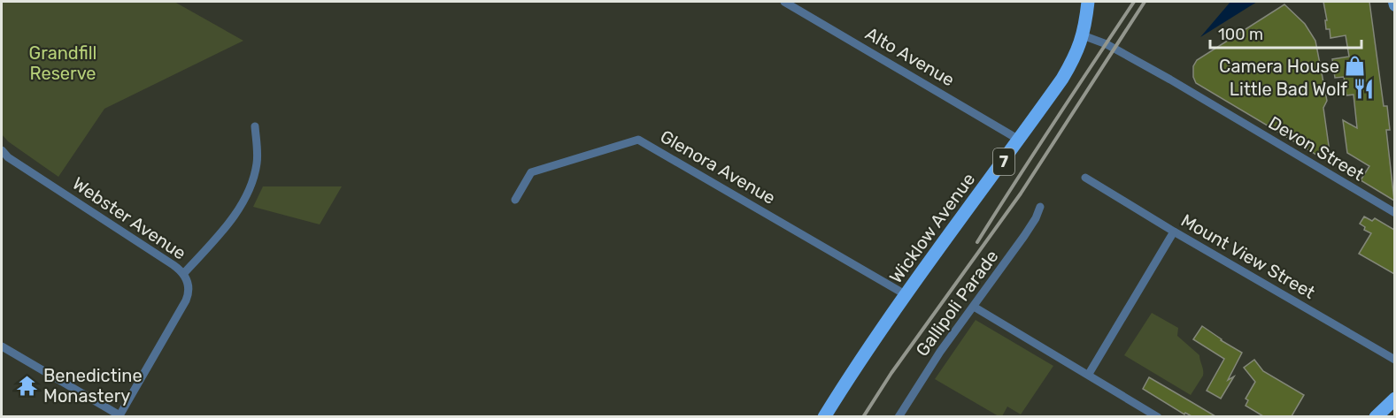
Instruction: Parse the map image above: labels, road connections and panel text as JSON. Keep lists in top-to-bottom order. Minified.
{"streets":{"main road":["7","Wicklow Avenue"],"street":["Alto Avenue","Devon Street","Glenora Avenue","Webster Avenue","Mount View Street","Gallipoli Parade"]},"crossings":[["Alto Avenue","Wicklow Avenue"],["Devon Street","Wicklow Avenue"],["Glenora Avenue","Wicklow Avenue"]],"parks":["Grandfill Reserve"],"places":{"shop":["Camera House"],"restaurant":["Little Bad Wolf"],"temple":["Benedictine Monastery"]},"scale_bar":"100 m"}
